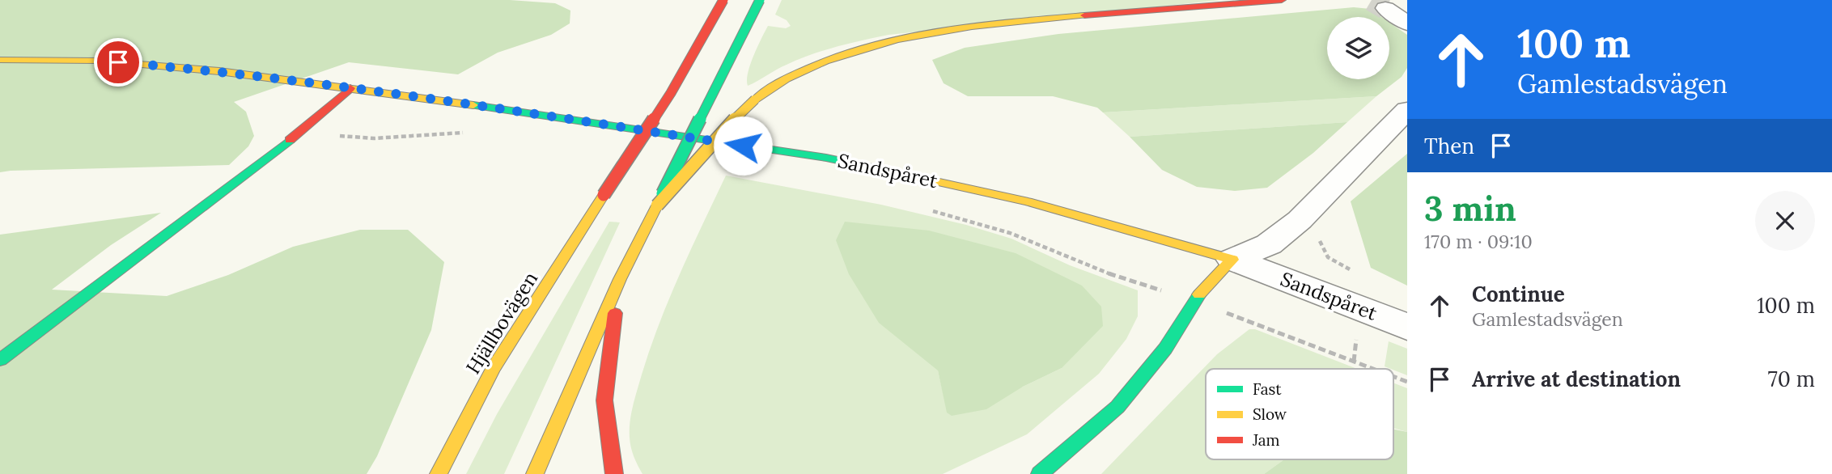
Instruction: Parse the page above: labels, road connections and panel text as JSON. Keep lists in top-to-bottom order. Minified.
{"streets":{"main road":["Sandspåret","Hjällbovägen"]},"legend":["Fast","Slow","Jam"],"page":{"turn":["100 m","Gamlestadsvägen"],"then":"Then","heading":["3 min","170 m · 09:10"],"list":[{"name":"Continue","note":"Gamlestadsvägen","value":"100 m"},{"name":"Arrive at destination","value":"70 m"}]}}
